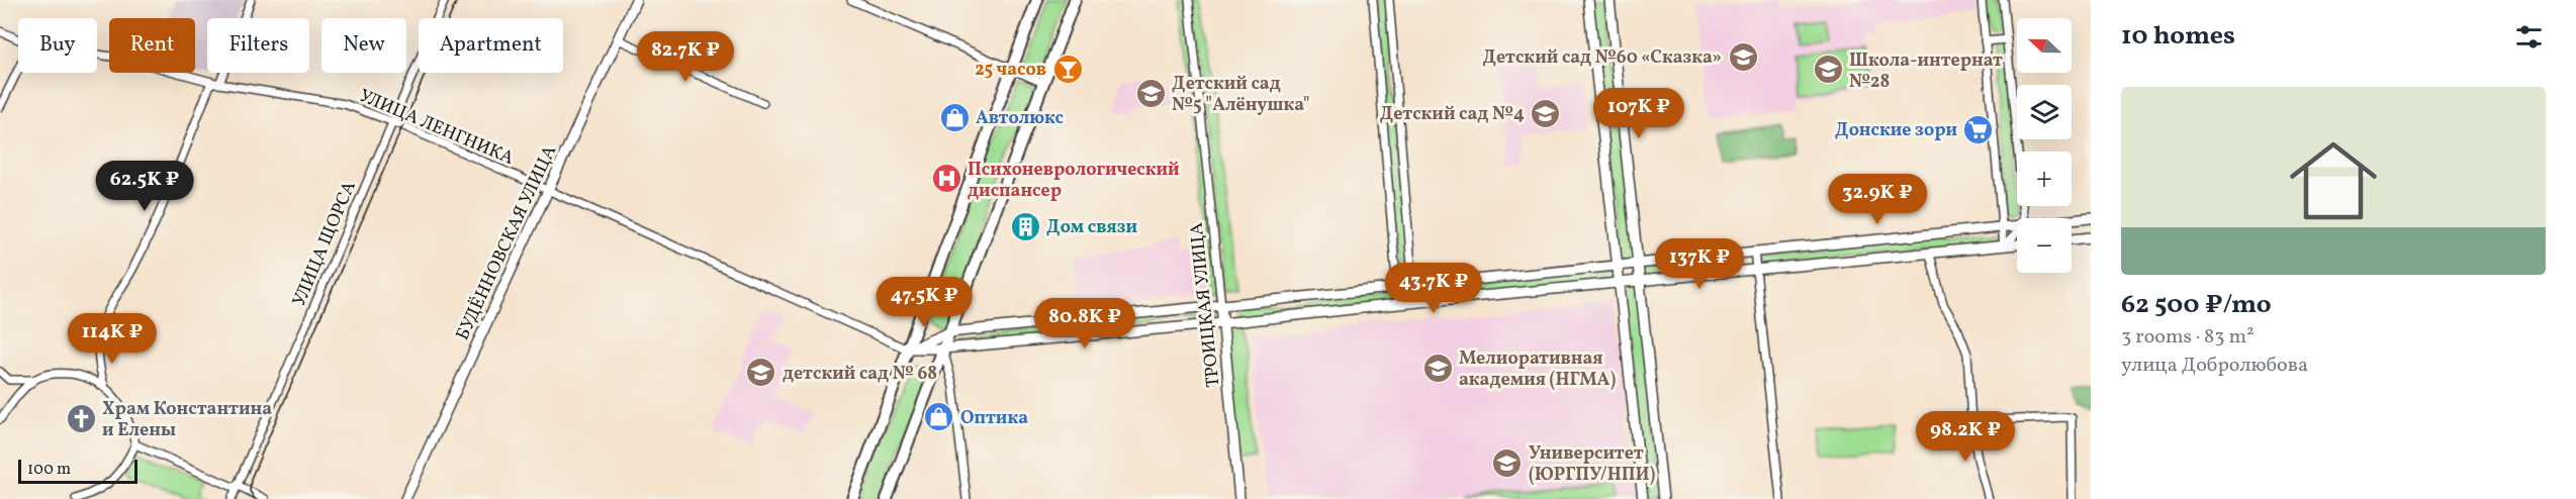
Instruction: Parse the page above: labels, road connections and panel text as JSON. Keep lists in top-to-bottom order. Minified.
{"streets":{"main road":["БУДЁННОВСКАЯ УЛИЦА","ТРОИЦКАЯ УЛИЦА"],"street":["УЛИЦА ЛЕНГНИКА","УЛИЦА ЩОРСА"]},"crossings":[["УЛИЦА ЛЕНГНИКА","БУДЁННОВСКАЯ УЛИЦА"],["УЛИЦА ЛЕНГНИКА","УЛИЦА ЩОРСА"]],"places":{"school or university":["Детский сад №60 «Сказка»","Школа-интернат №28","Детский сад №5 \"Алёнушка\"","Детский сад №4","Мелиоративная академия (НГМА)","детский сад № 68","Университет (ЮРГПУ/НПИ)"],"bar":["25 часов"],"shop":["Автолюкс","Оптика"],"supermarket":["Донские зори"],"hospital":["Психоневрологический диспансер"],"building":["Дом связи"],"church":["Храм Константина и Елены"]},"scale_bar":"100 m","north":"left","page":{"heading":"10 homes","map_buttons":["+","−"],"chip":["Buy","Rent","Filters","New","Apartment"],"price":["82.7K ₽","107K ₽","62.5K ₽","32.9K ₽","137K ₽","43.7K ₽","47.5K ₽","80.8K ₽","114K ₽","98.2K ₽"],"list":[{"name":"62 500 ₽/mo","note":"3 rooms · 83 m² · улица Добролюбова"}],"scale":"100 m"}}
